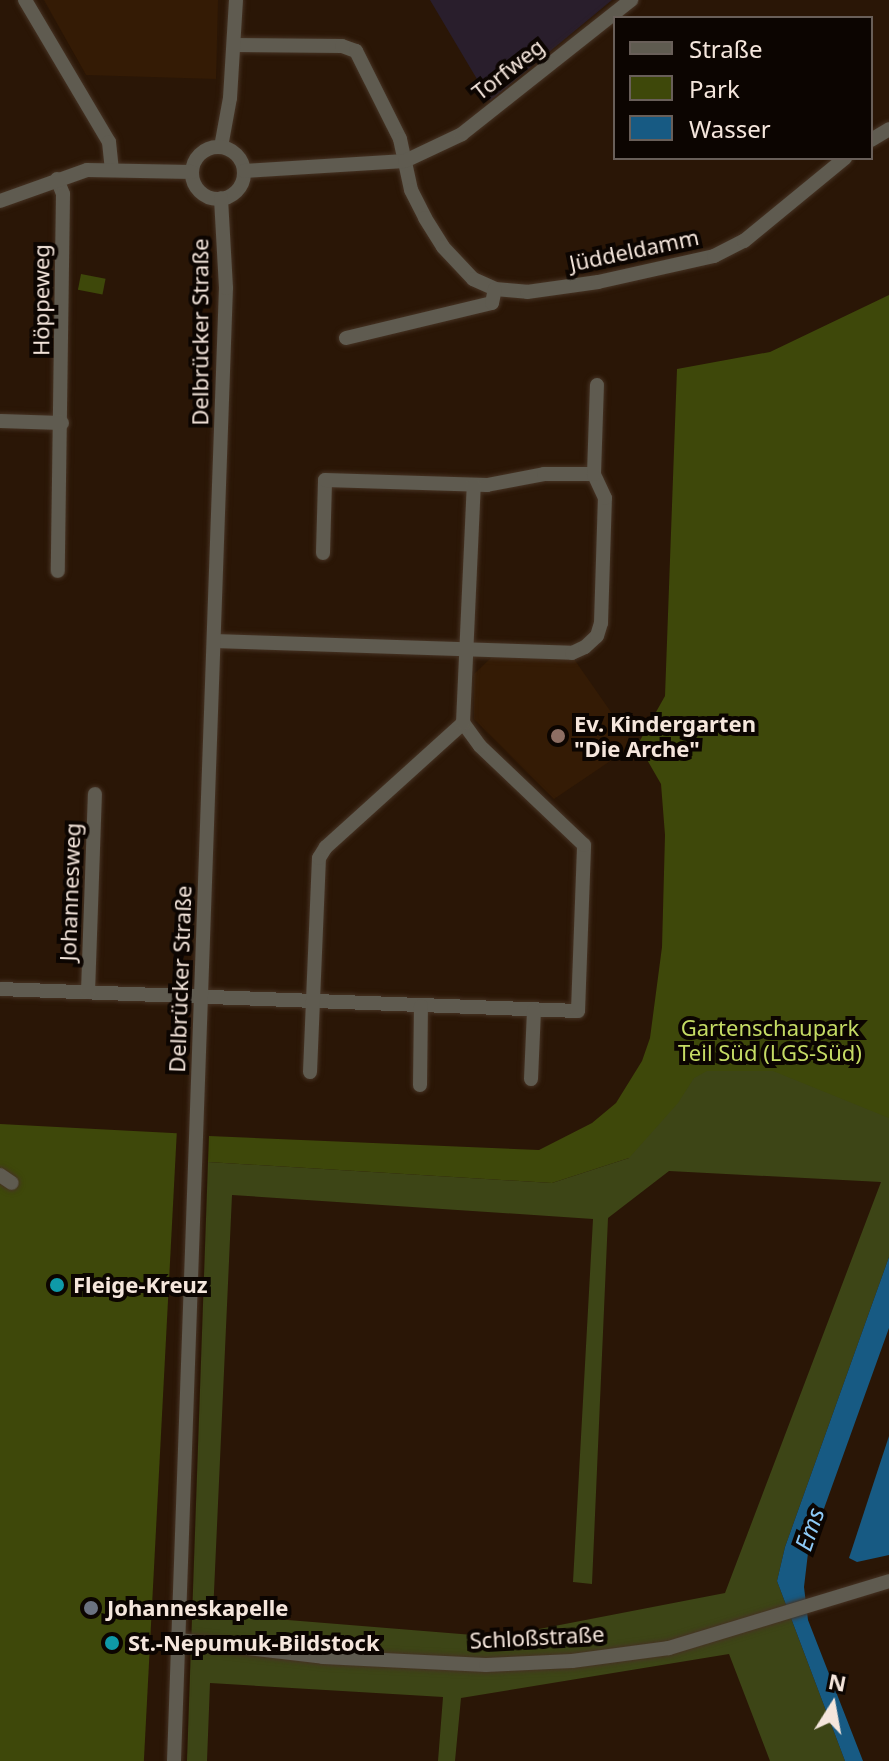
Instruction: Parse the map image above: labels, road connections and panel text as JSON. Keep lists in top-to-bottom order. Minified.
{"streets":{"street":["Torfweg","Jüddeldamm","Höppeweg","Delbrücker Straße","Johannesweg","Schloßstraße"]},"crossings":[["Torfweg","Delbrücker Straße"],["Delbrücker Straße","Johannesweg"],["Delbrücker Straße","Schloßstraße"]],"water":["Ems"],"parks":["Gartenschaupark Teil Süd (LGS-Süd)"],"places":["Ev. Kindergarten \"Die Arche\"","Fleige-Kreuz","Johanneskapelle","St.-Nepumuk-Bildstock"],"legend":["Straße","Park","Wasser"],"north":"top"}
